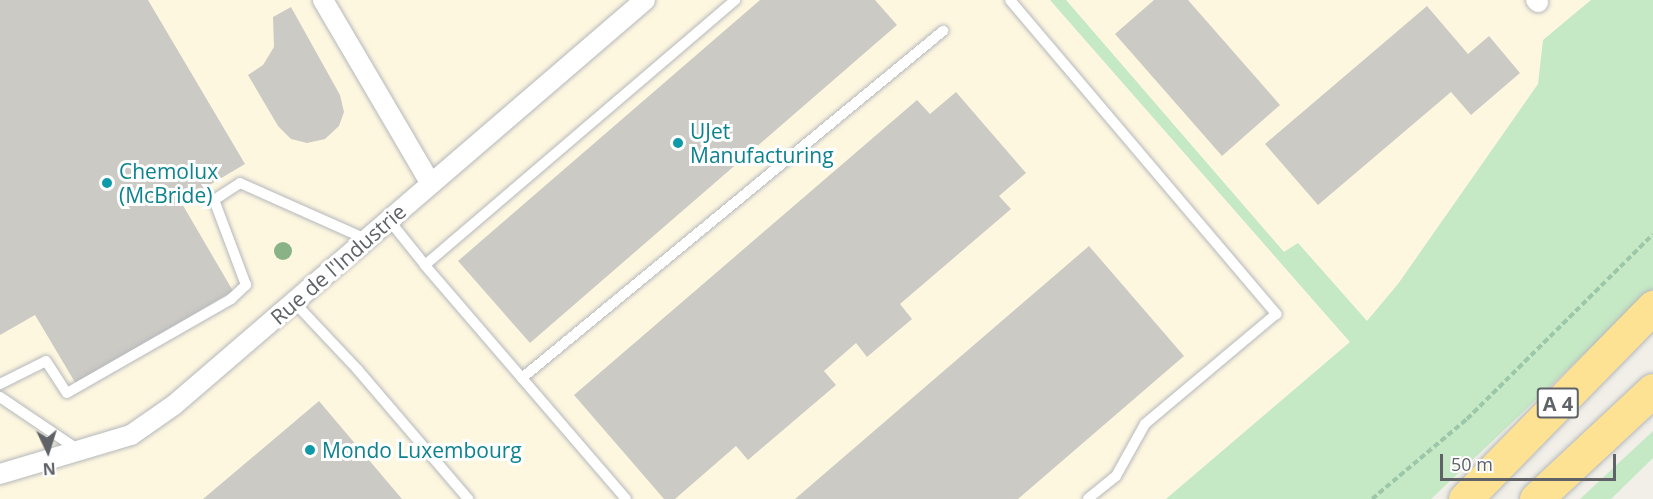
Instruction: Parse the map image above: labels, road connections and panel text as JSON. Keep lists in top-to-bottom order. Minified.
{"streets":{"highway":["A 4"],"street":["Rue de l'Industrie"]},"places":["UJet Manufacturing","Chemolux (McBride)","Mondo Luxembourg"],"scale_bar":"50 m","north":"bottom"}
